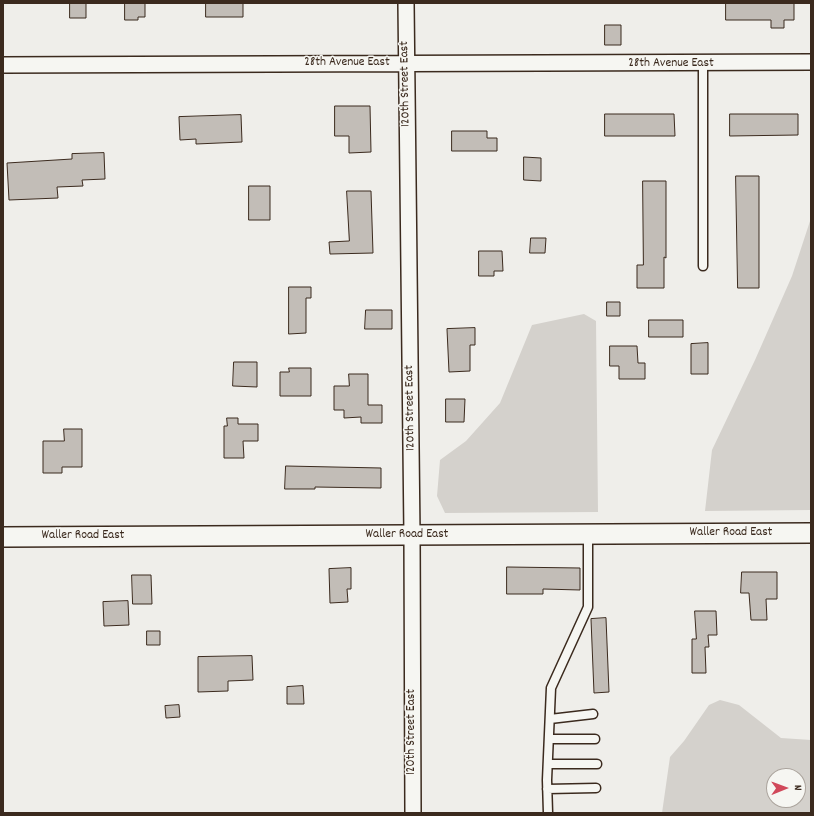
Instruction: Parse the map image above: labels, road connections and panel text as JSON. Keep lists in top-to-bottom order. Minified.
{"streets":{"street":["28th Avenue East","120th Street East","Waller Road East"]},"crossings":[["28th Avenue East","120th Street East"],["120th Street East","Waller Road East"]],"north":"right"}
